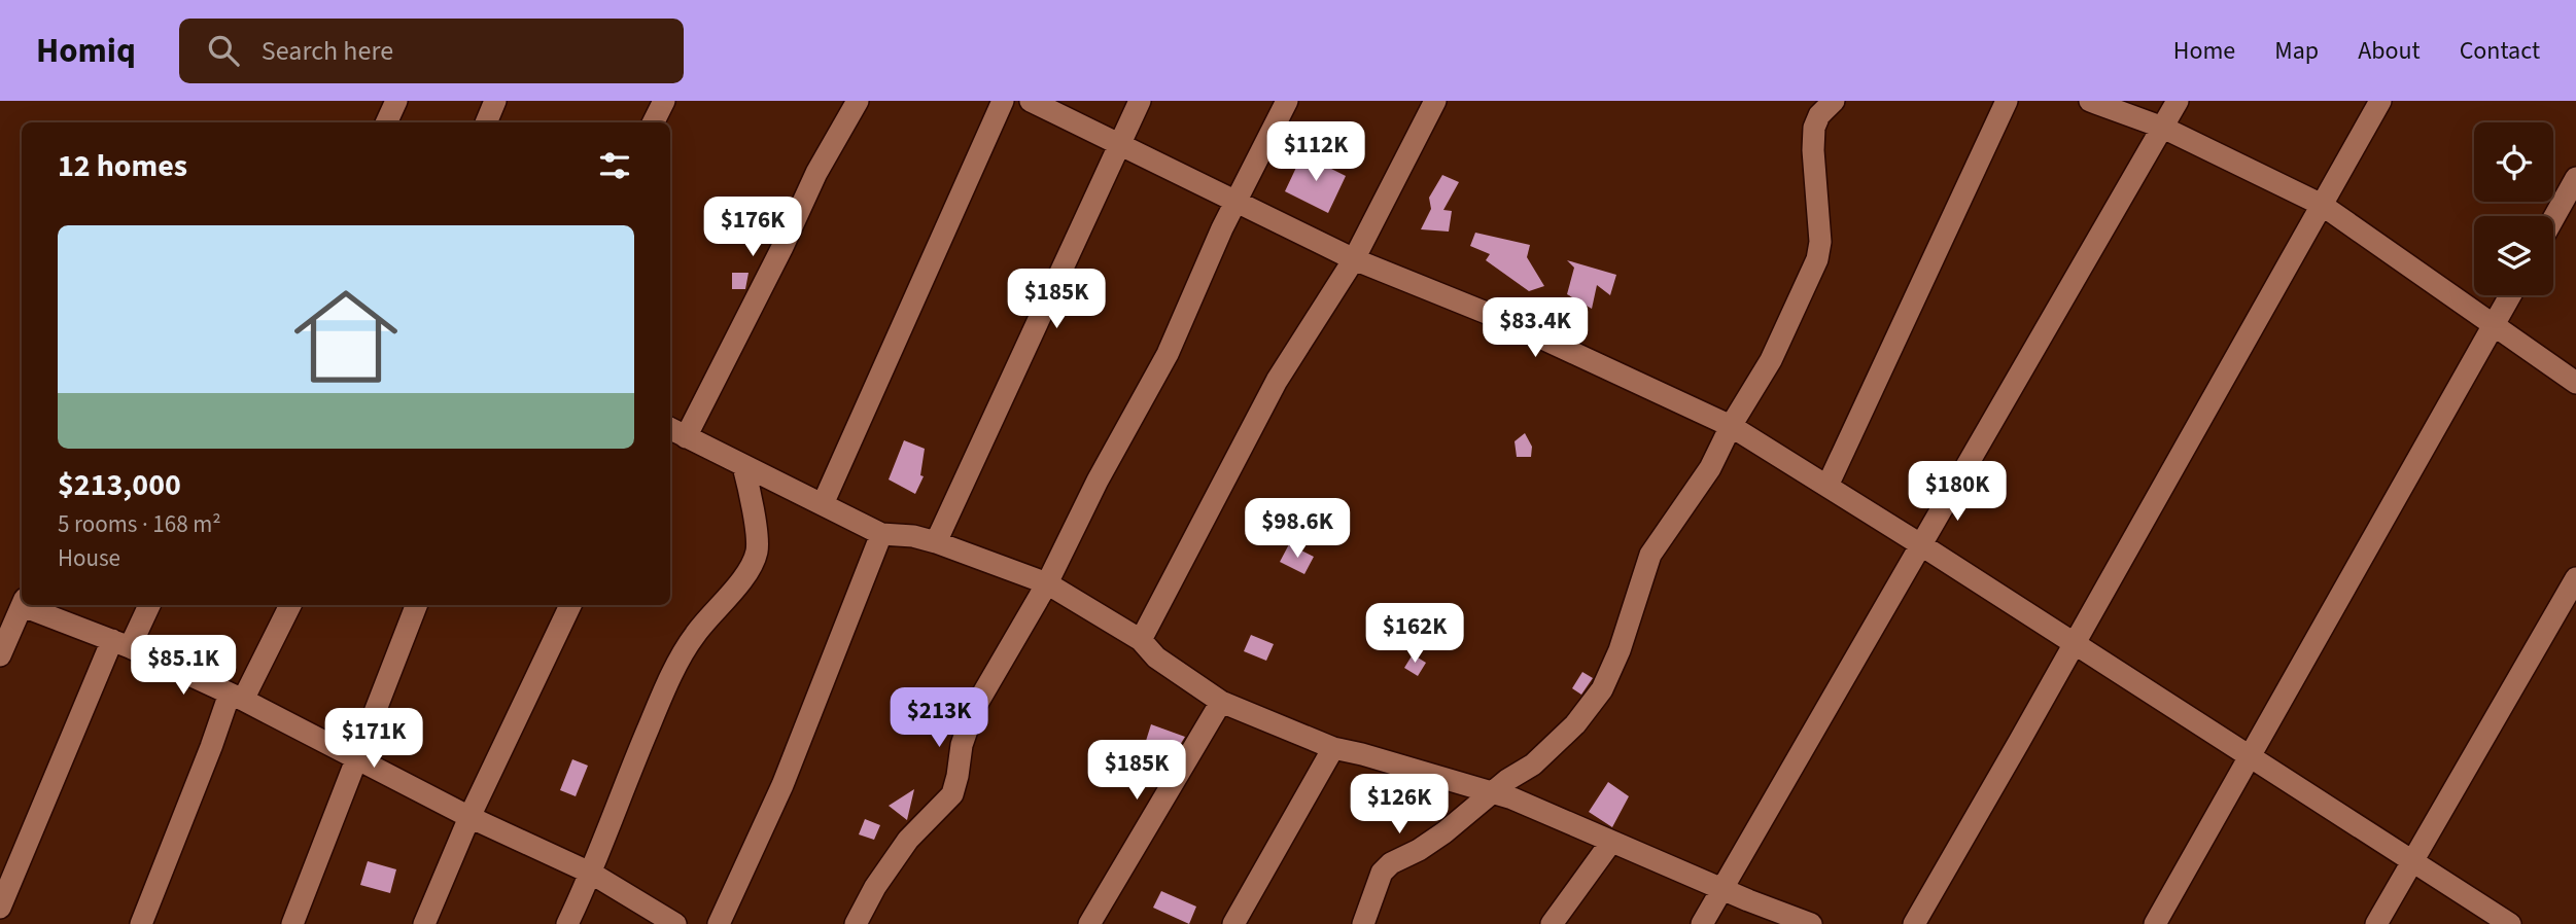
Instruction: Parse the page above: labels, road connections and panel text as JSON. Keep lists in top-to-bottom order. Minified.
{"page":{"header":"Homiq","search":"Search here","nav":["Home","Map","About","Contact"],"price":["$112K","$176K","$185K","$83.4K","$180K","$98.6K","$162K","$85.1K","$213K","$171K","$185K","$126K"],"heading":"12 homes","list":[{"name":"$213,000","note":"5 rooms · 168 m² · House"}]}}
